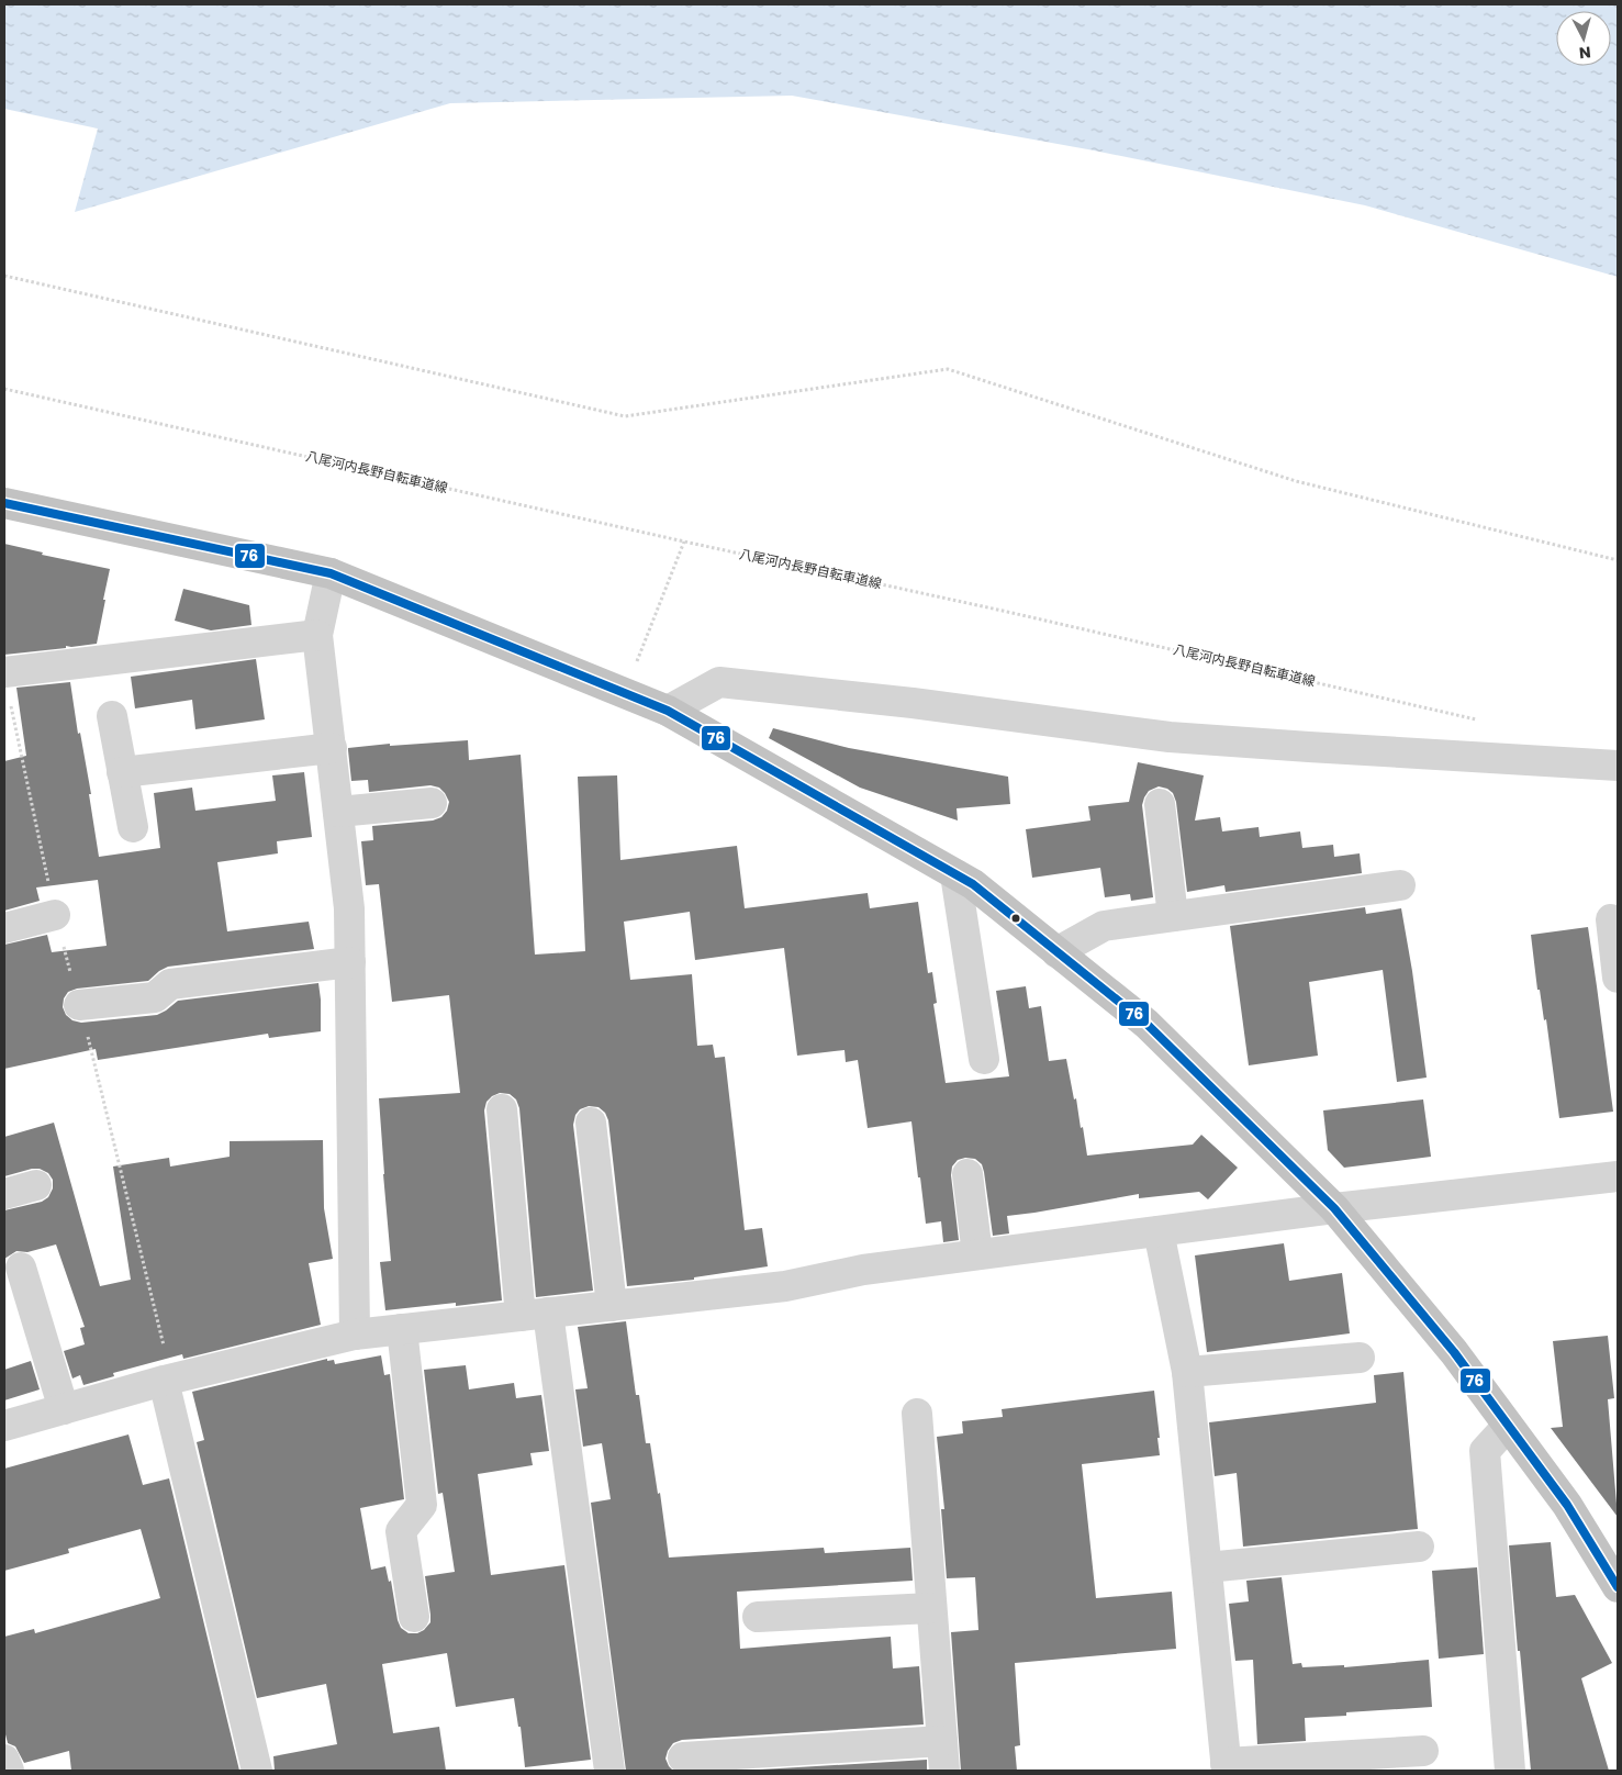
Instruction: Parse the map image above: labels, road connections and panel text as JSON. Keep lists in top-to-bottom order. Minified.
{"streets":{"path":["八尾河内長野自転車道線"]},"lines":["transit line 76"],"north":"bottom"}
